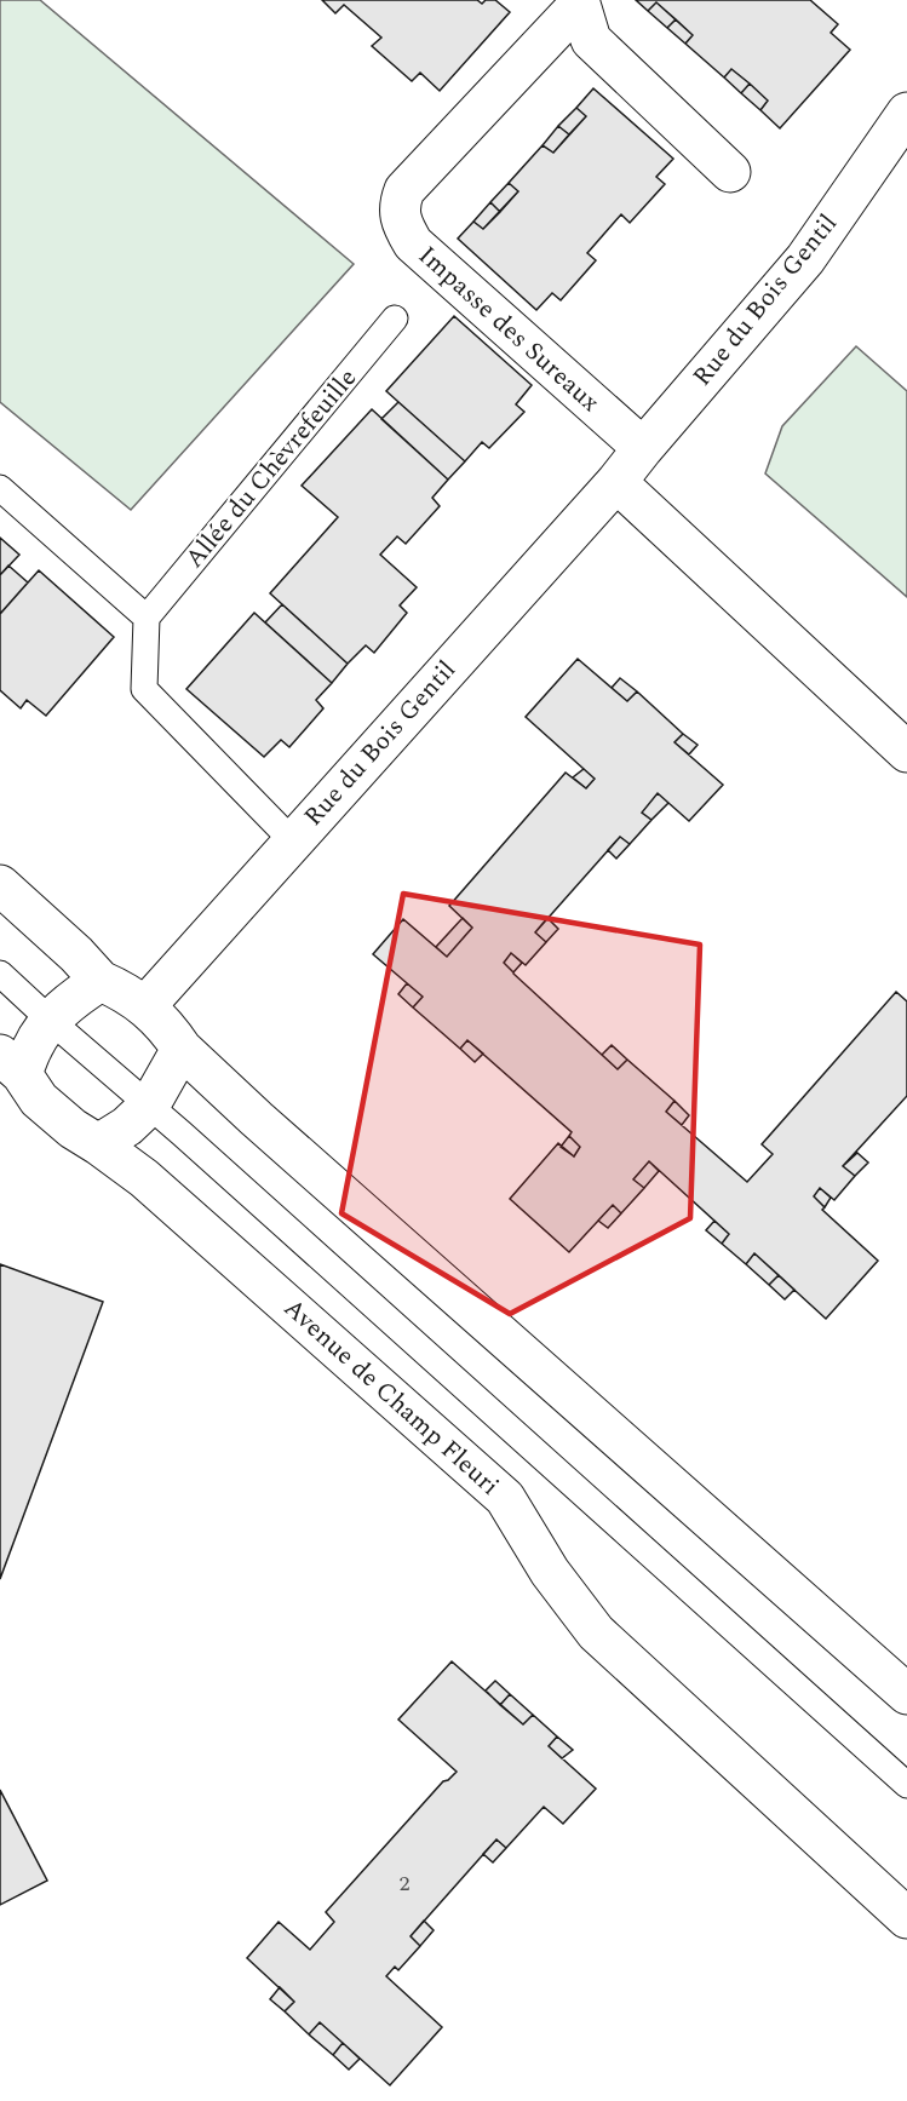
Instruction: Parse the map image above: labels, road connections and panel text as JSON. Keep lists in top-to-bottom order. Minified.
{"streets":{"street":["Rue du Bois Gentil","Impasse des Sureaux","Avenue de Champ Fleuri"],"lane":["Allée du Chèvrefeuille"]},"crossings":[["Rue du Bois Gentil","Impasse des Sureaux"]],"house_numbers":["2"]}
